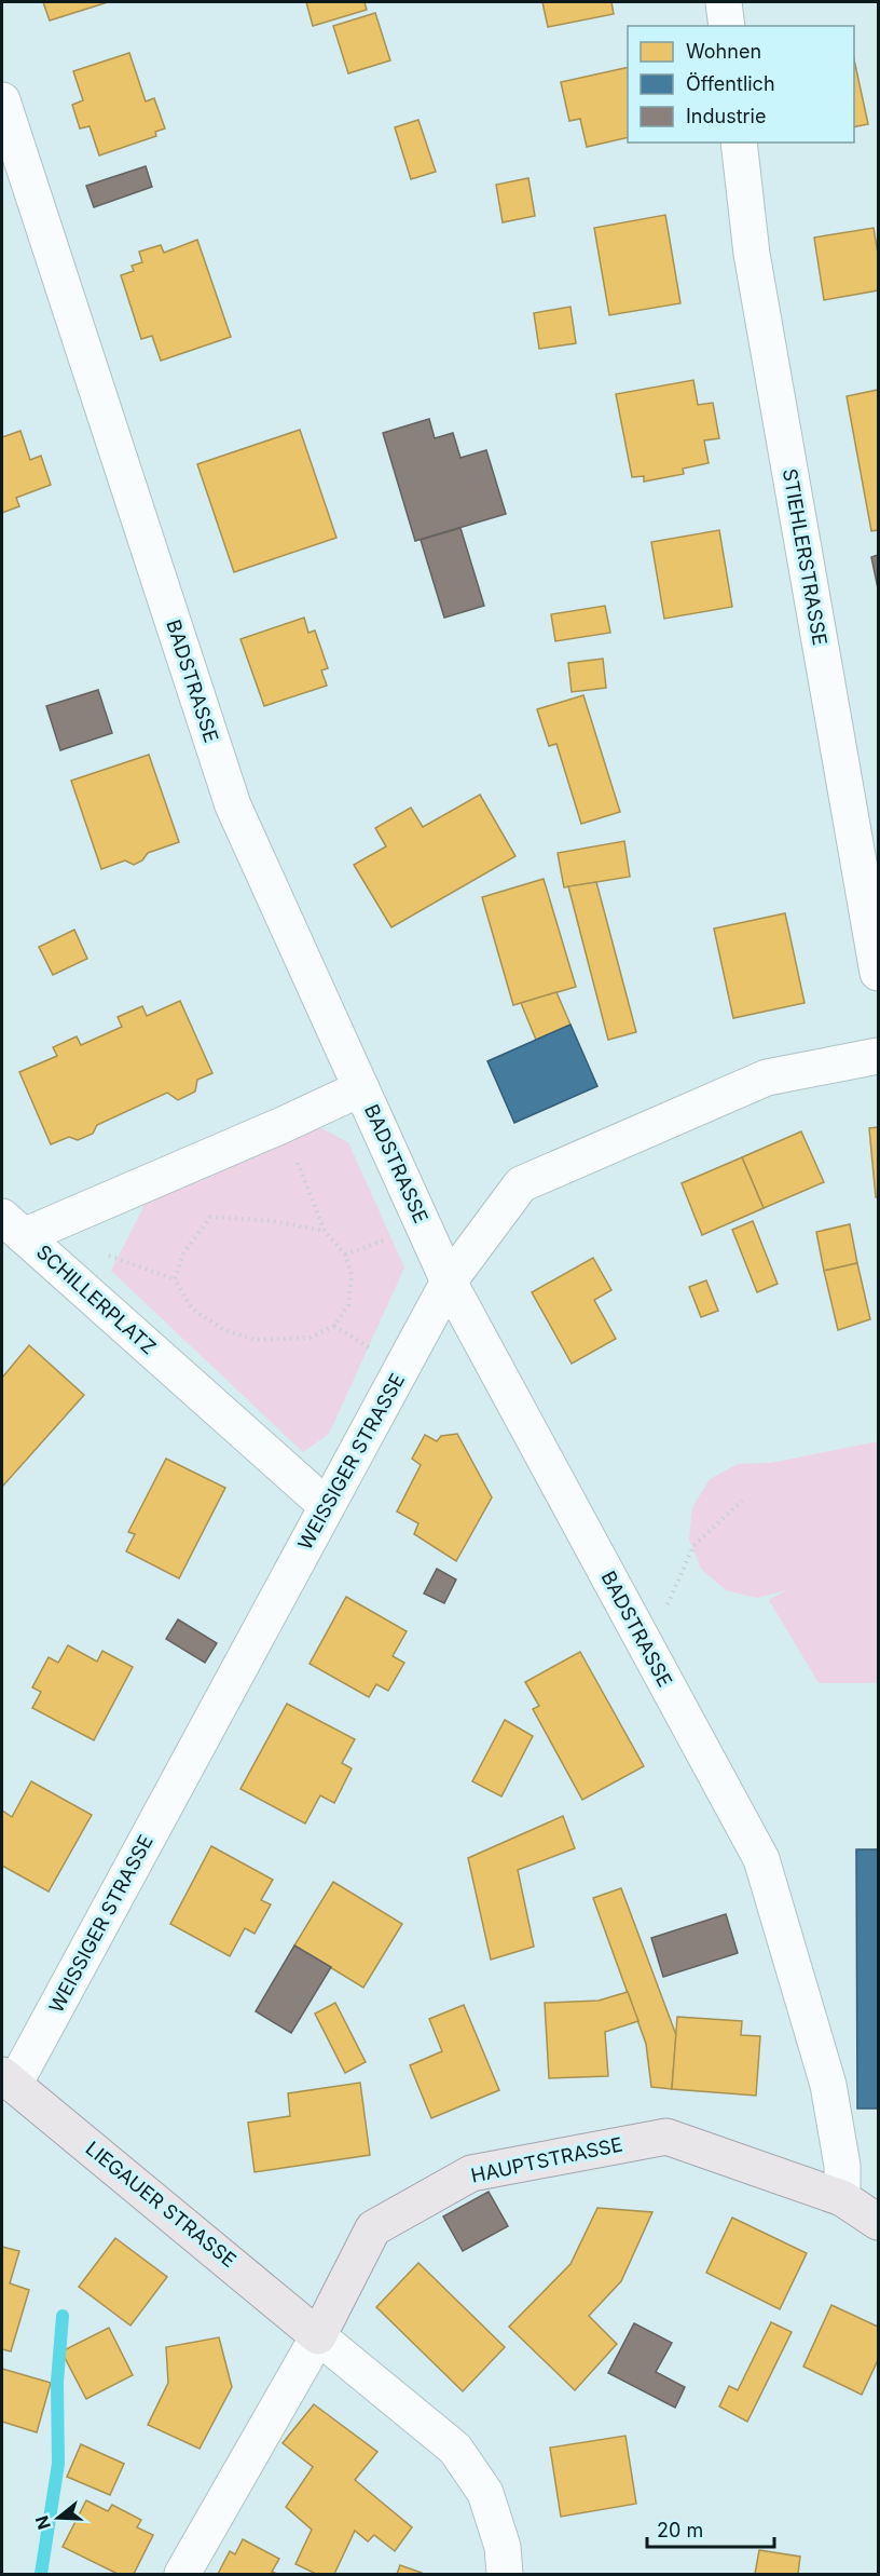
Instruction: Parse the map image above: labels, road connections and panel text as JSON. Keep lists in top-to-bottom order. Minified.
{"streets":{"main road":["HAUPTSTRASSE","LIEGAUER STRASSE"],"street":["STIEHLERSTRASSE","BADSTRASSE","SCHILLERPLATZ","WEISSIGER STRASSE"]},"crossings":[["BADSTRASSE","SCHILLERPLATZ"],["BADSTRASSE","WEISSIGER STRASSE"],["BADSTRASSE","HAUPTSTRASSE"],["SCHILLERPLATZ","WEISSIGER STRASSE"],["WEISSIGER STRASSE","LIEGAUER STRASSE"],["HAUPTSTRASSE","LIEGAUER STRASSE"]],"legend":["Wohnen","Öffentlich","Industrie"],"scale_bar":"20 m","north":"left"}
